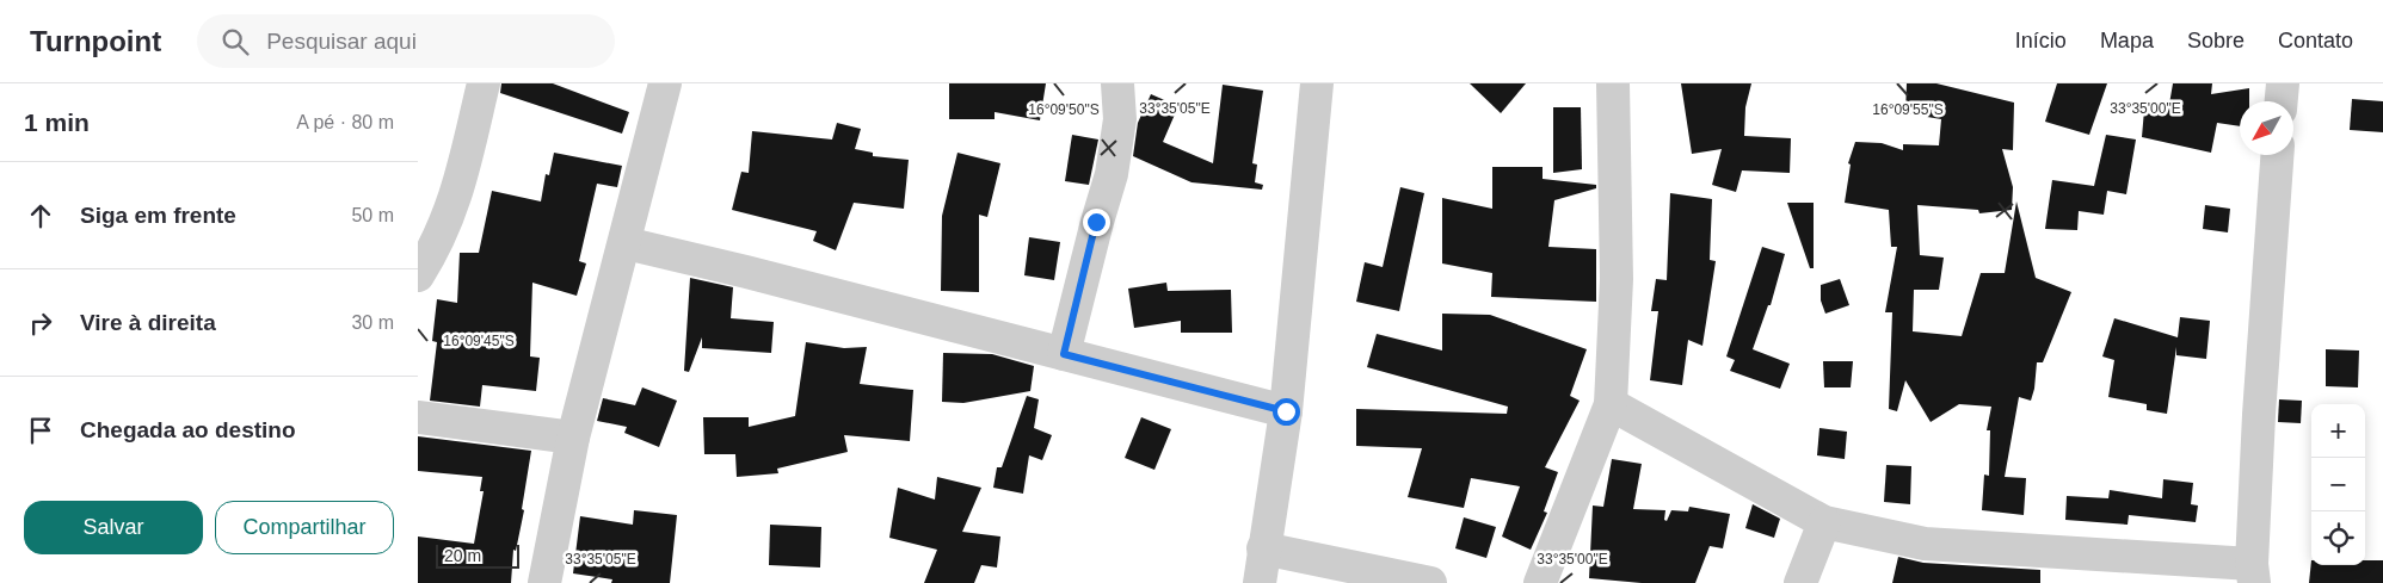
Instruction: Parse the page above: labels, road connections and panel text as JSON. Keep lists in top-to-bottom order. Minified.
{"scale_bar":"20 m","north":"bottom left","page":{"header":"Turnpoint","search":"Pesquisar aqui","nav":["Início","Mapa","Sobre","Contato"],"heading":["1 min","A pé · 80 m"],"list":[["Siga em frente","50 m"],["Vire à direita","30 m"],"Chegada ao destino"],"map_buttons":["+","−"],"buttons":["Salvar","Compartilhar"],"scale":"20 m"},"coordinates":["33°35'05\"E","33°35'00\"E","16°09'50\"S","16°09'55\"S","16°09'45\"S"]}
